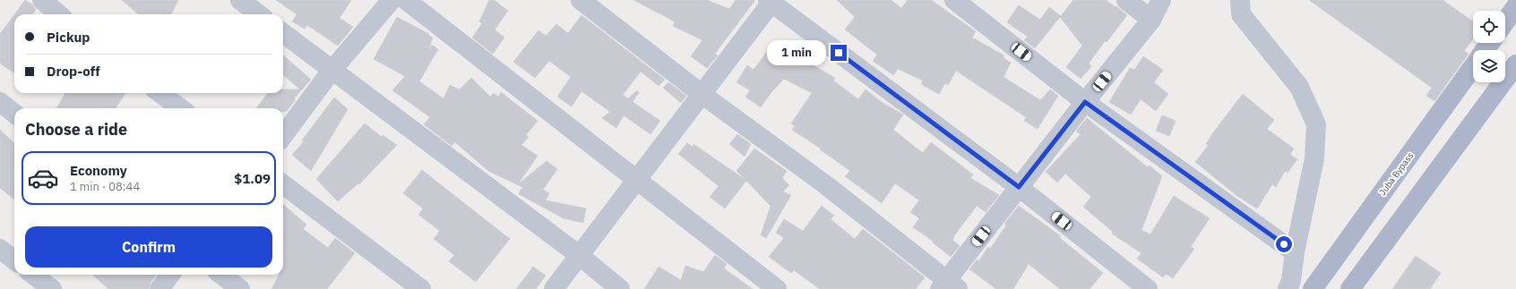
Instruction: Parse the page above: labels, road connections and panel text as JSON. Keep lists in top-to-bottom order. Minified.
{"streets":{"main road":["Juba Bypass"]},"page":{"banner":["Pickup","Drop-off"],"bubble":"1 min","heading":"Choose a ride","list":[{"name":"Economy","note":"1 min · 08:44","value":"$1.09"}],"buttons":"Confirm"}}
